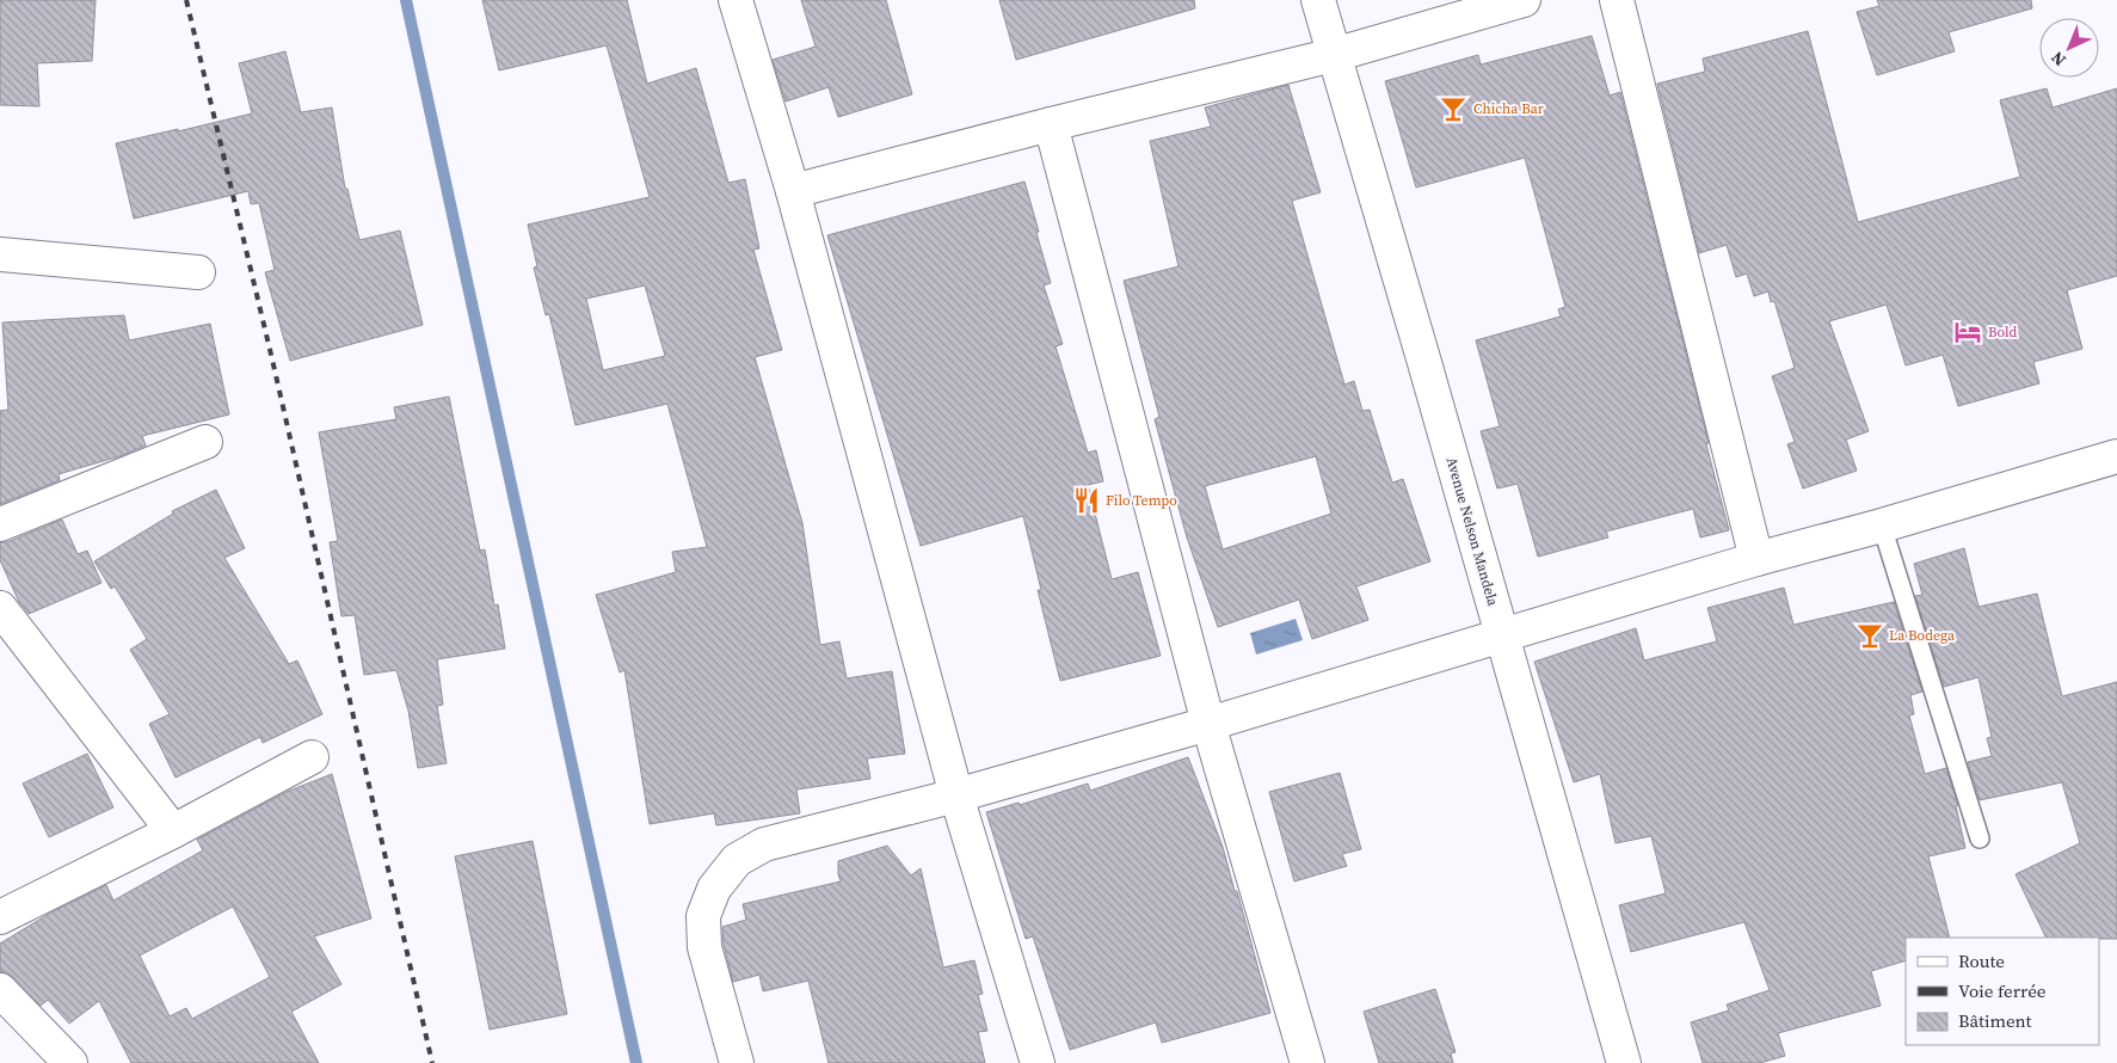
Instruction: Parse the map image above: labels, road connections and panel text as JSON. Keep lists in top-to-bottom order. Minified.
{"streets":{"street":["Avenue Nelson Mandela"]},"places":{"bar":["Chicha Bar","La Bodega"],"hotel":["Bold"],"restaurant":["Filo Tempo"]},"legend":["Route","Voie ferrée","Bâtiment"],"north":"bottom left"}
